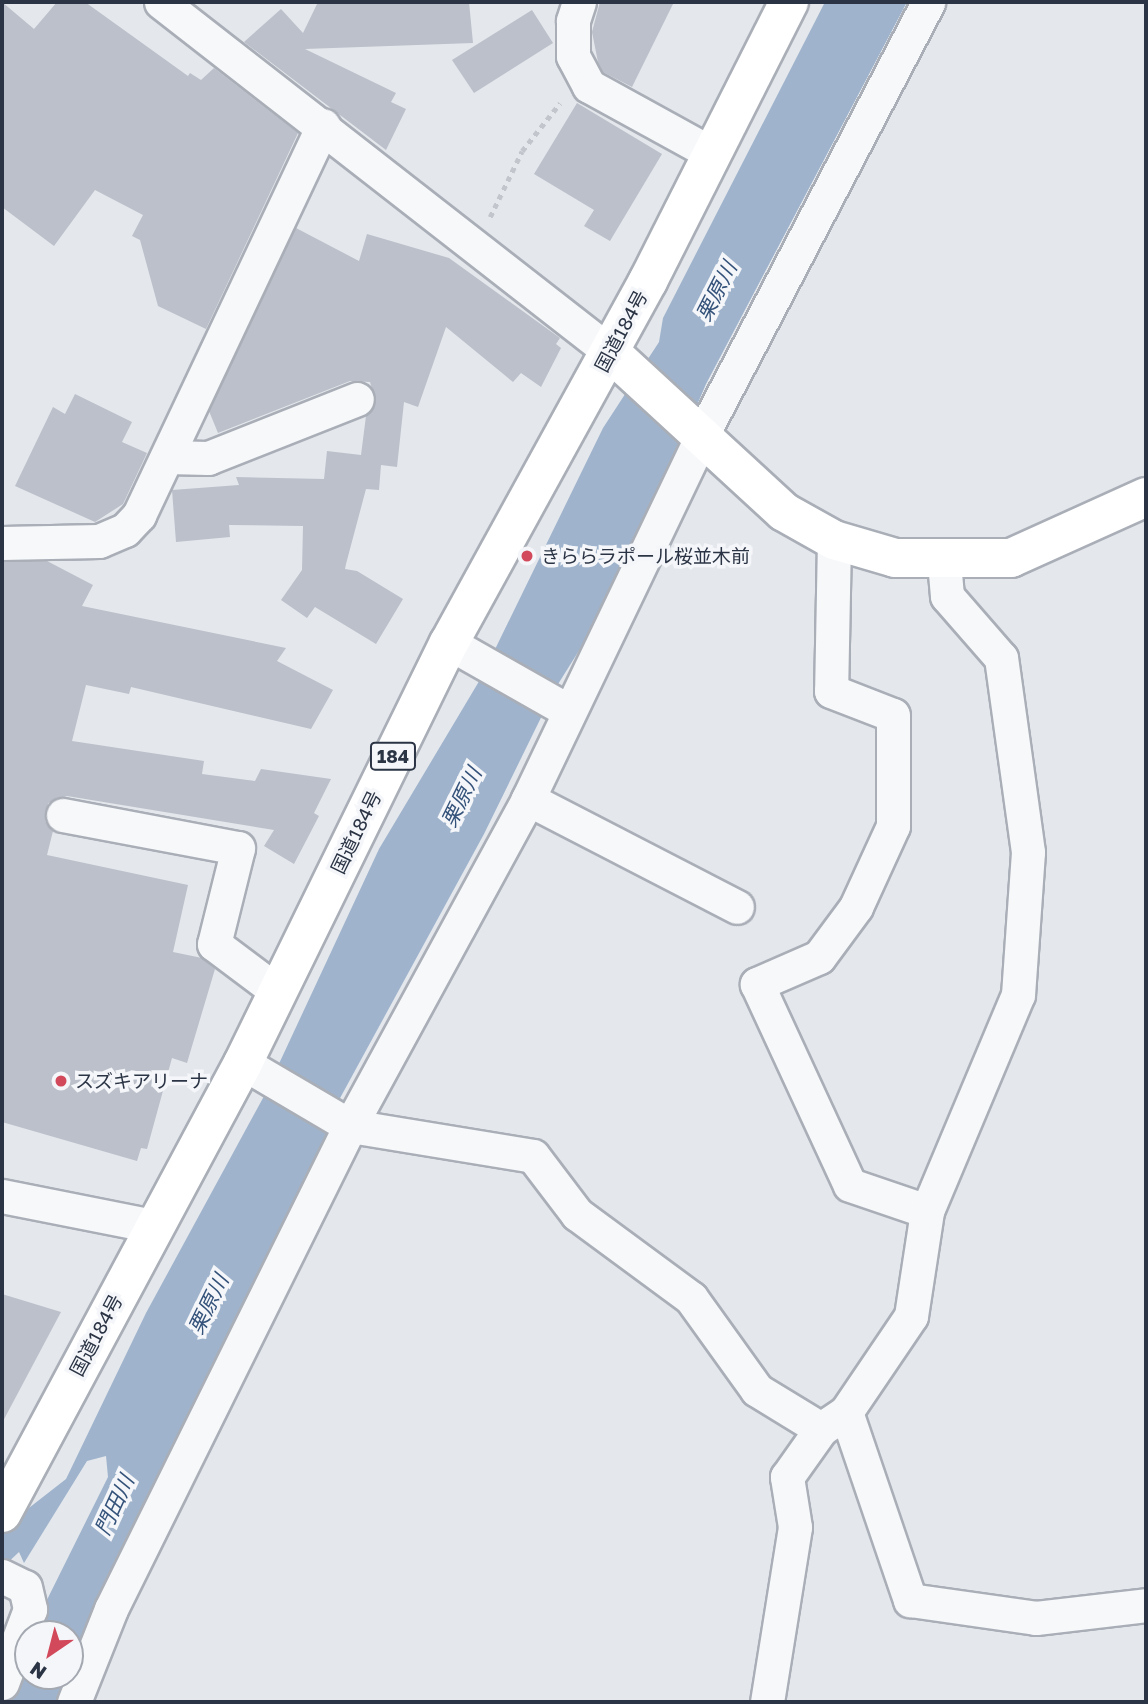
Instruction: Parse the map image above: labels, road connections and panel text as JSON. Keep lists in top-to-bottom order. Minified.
{"streets":{"main road":["国道184号","184"]},"water":["栗原川","門田川"],"places":["きららラポール桜並木前","スズキアリーナ"],"north":"bottom left"}
